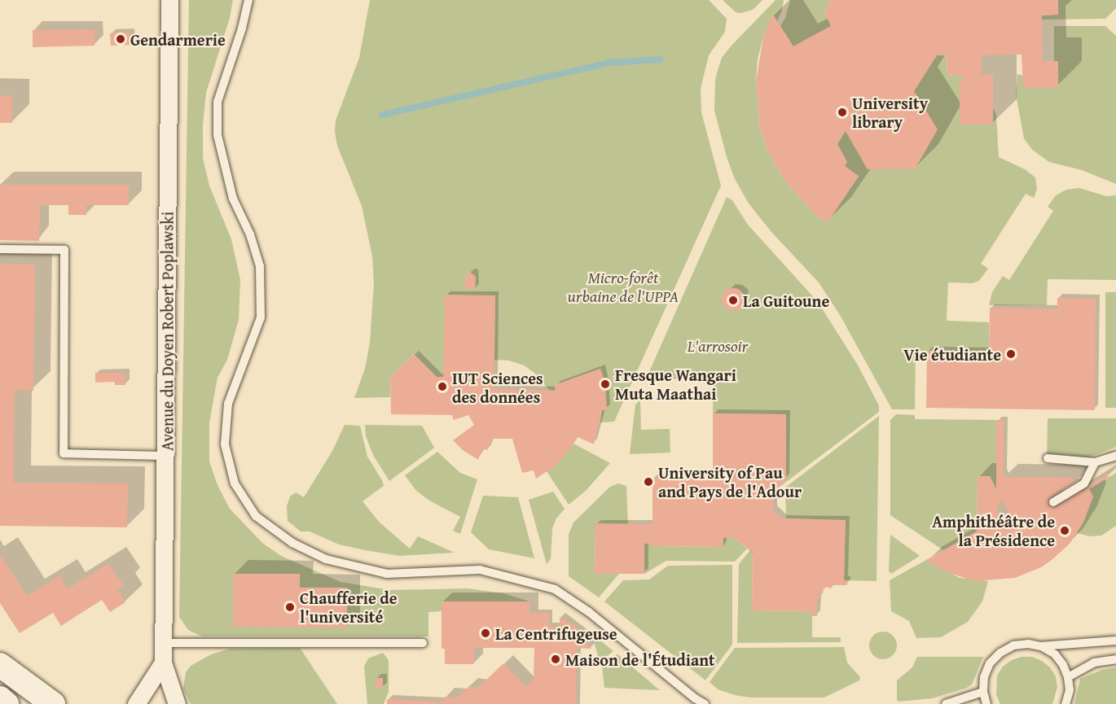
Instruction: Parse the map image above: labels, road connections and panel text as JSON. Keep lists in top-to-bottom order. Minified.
{"streets":{"street":["Avenue du Doyen Robert Poplawski"]},"parks":["Micro-forêt urbaine de l'UPPA","L'arrosoir"],"places":["Gendarmerie","University library","La Guitoune","Vie étudiante","Fresque Wangari Muta Maathai","IUT Sciences des données","University of Pau and Pays de l'Adour","Amphithéâtre de la Présidence","Chaufferie de l'université","La Centrifugeuse","Maison de l'Étudiant"]}
